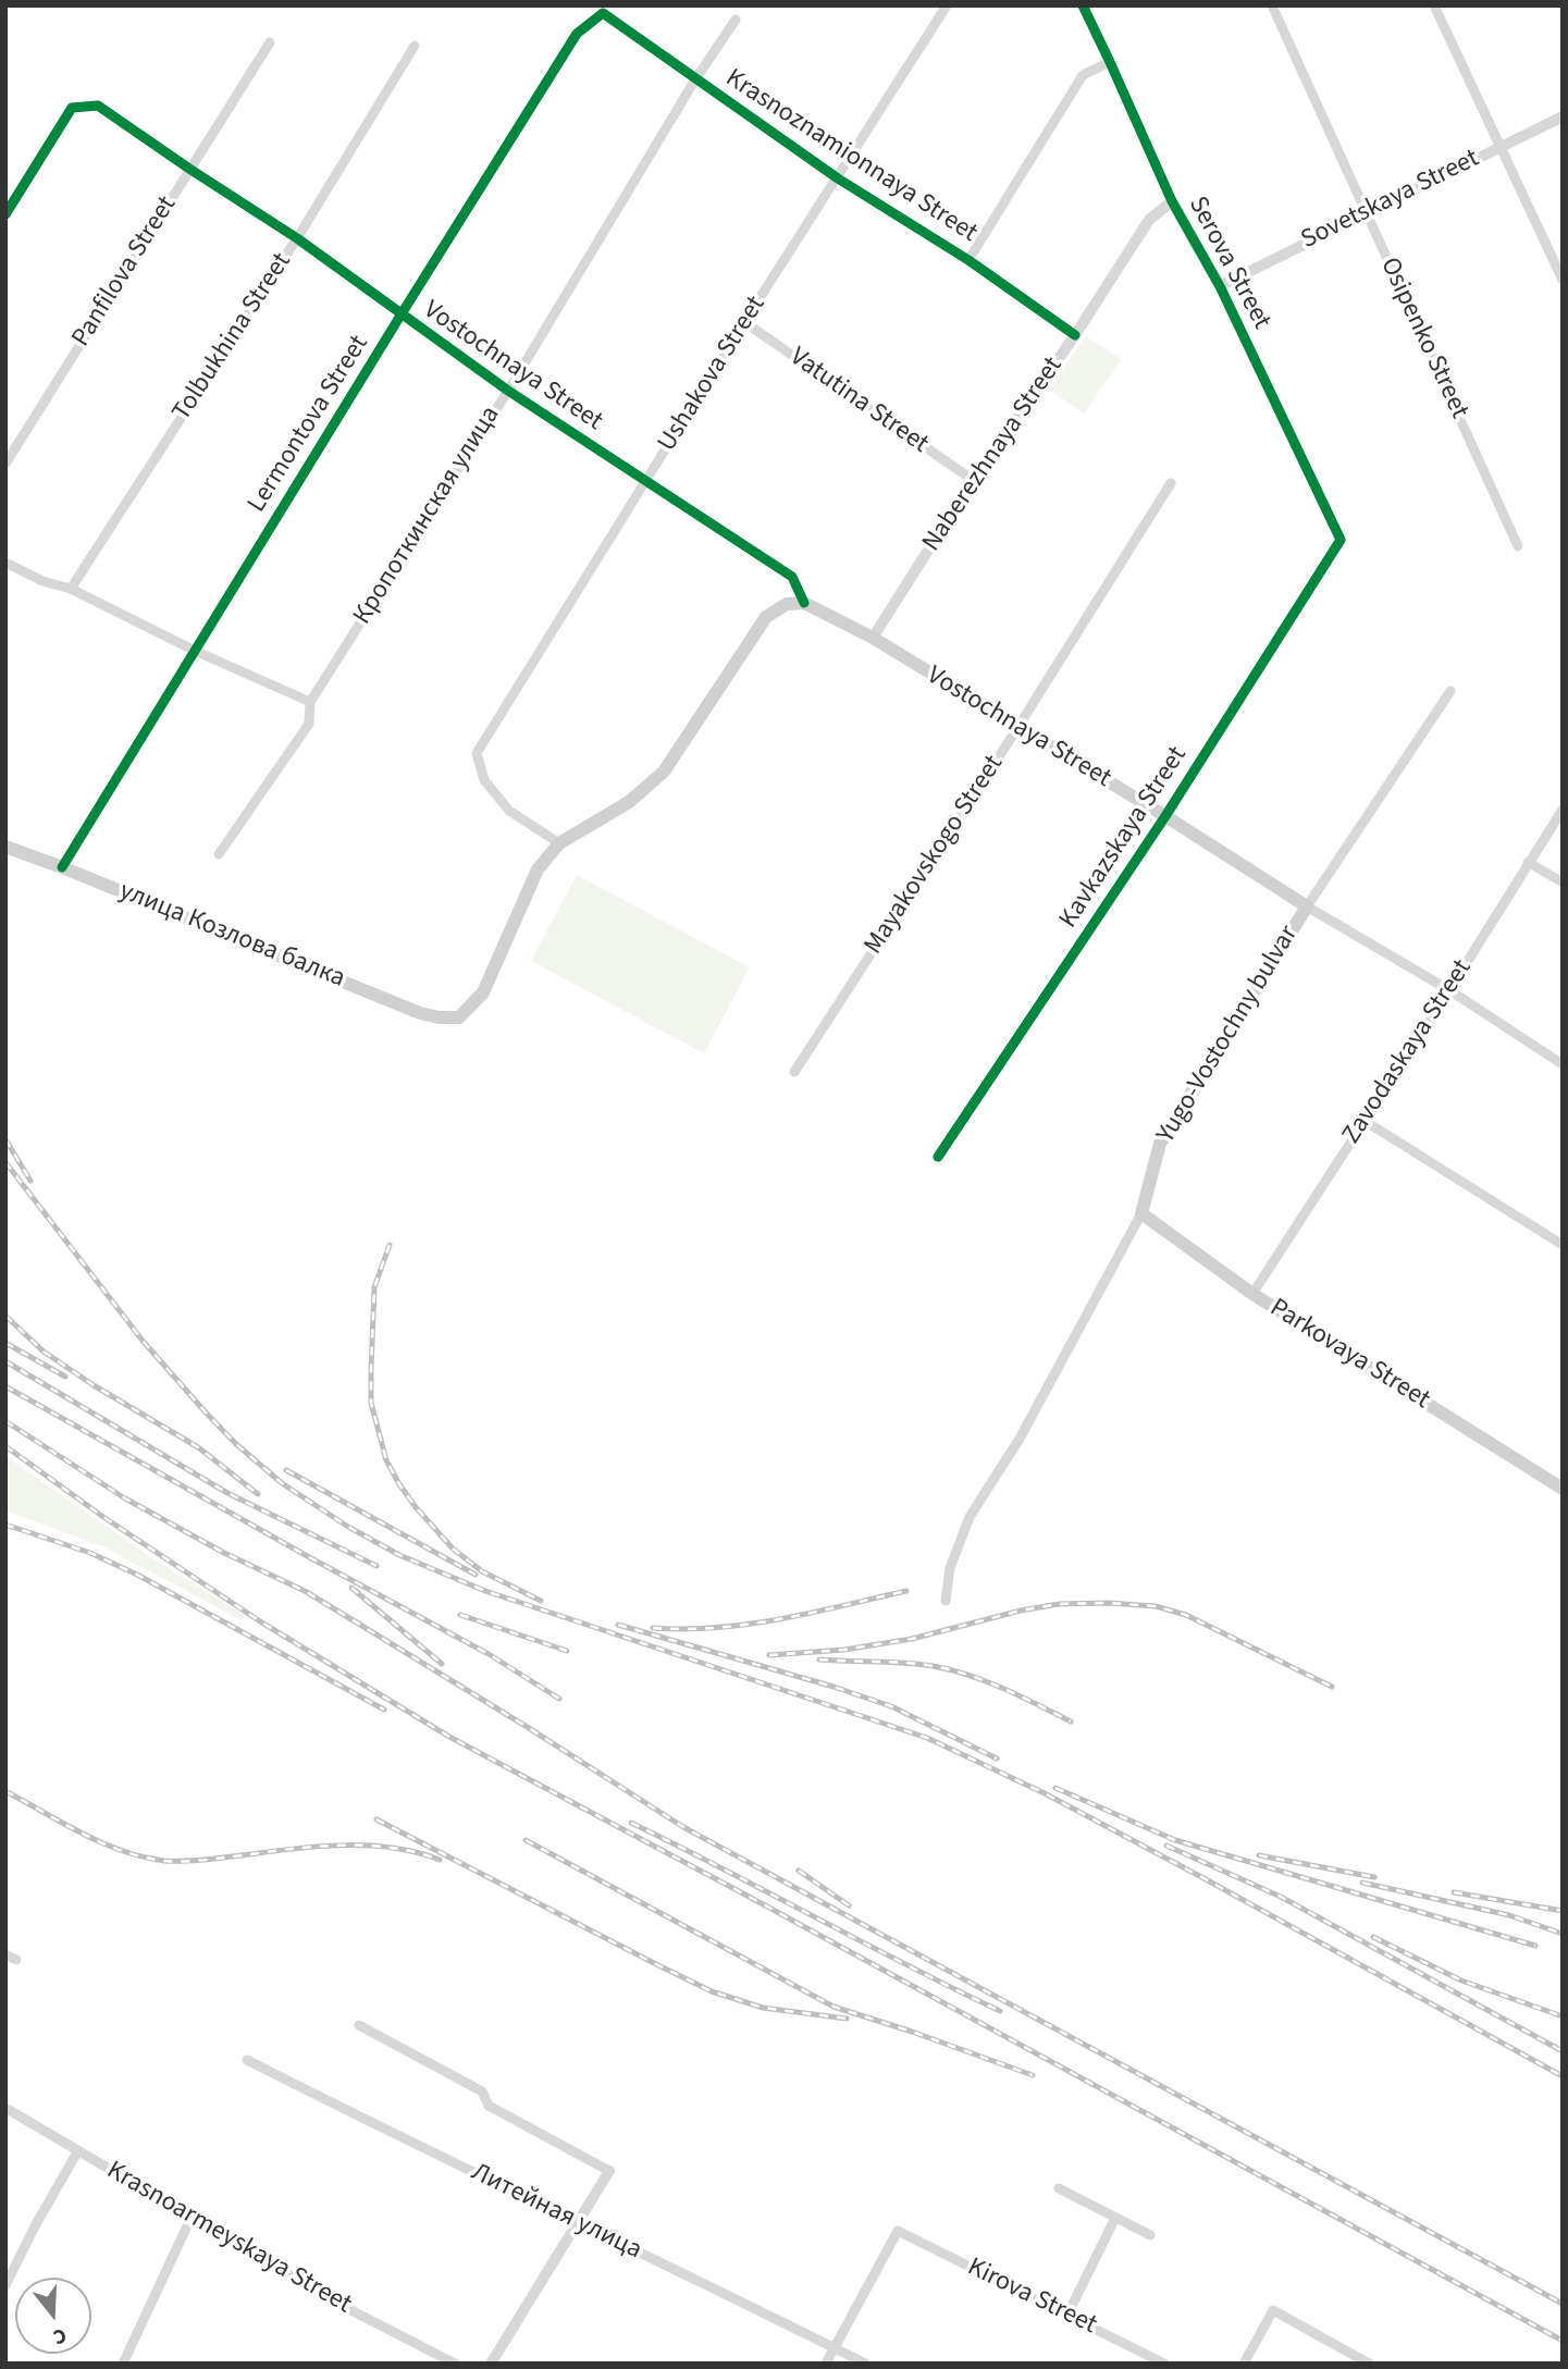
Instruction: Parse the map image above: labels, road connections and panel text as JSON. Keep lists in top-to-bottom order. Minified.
{"streets":{"main road":["Vostochnaya Street","улица Козлова балка","Yugo-Vostochny bulvar","Parkovaya Street"],"street":["Krasnoznamionnaya Street","Sovetskaya Street","Serova Street","Panfilova Street","Tolbukhina Street","Osipenko Street","Ushakova Street","Vatutina Street","Lermontova Street","Naberezhnaya Street","Кропоткинская улица","Kavkazskaya Street","Mayakovskogo Street","Zavodaskaya Street","Литейная улица","Krasnoarmeyskaya Street","Kirova Street"]},"crossings":[["Krasnoznamionnaya Street","Ushakova Street"],["Krasnoznamionnaya Street","Lermontova Street"],["Krasnoznamionnaya Street","Naberezhnaya Street"],["Krasnoznamionnaya Street","Кропоткинская улица"],["Sovetskaya Street","Serova Street"],["Sovetskaya Street","Osipenko Street"],["Serova Street","Naberezhnaya Street"],["Serova Street","Kavkazskaya Street"],["Panfilova Street","Vostochnaya Street"],["Tolbukhina Street","Vostochnaya Street"],["Vostochnaya Street","Ushakova Street"],["Vostochnaya Street","Lermontova Street"],["Vostochnaya Street","Naberezhnaya Street"],["Vostochnaya Street","Кропоткинская улица"],["Vostochnaya Street","Kavkazskaya Street"],["Vostochnaya Street","Mayakovskogo Street"],["Vostochnaya Street","Yugo-Vostochny bulvar"],["Vostochnaya Street","Zavodaskaya Street"],["Ushakova Street","Vatutina Street"],["Ushakova Street","улица Козлова балка"],["Vatutina Street","Naberezhnaya Street"],["Lermontova Street","улица Козлова балка"],["Yugo-Vostochny bulvar","Parkovaya Street"],["Zavodaskaya Street","Parkovaya Street"],["Литейная улица","Kirova Street"]],"north":"bottom"}
